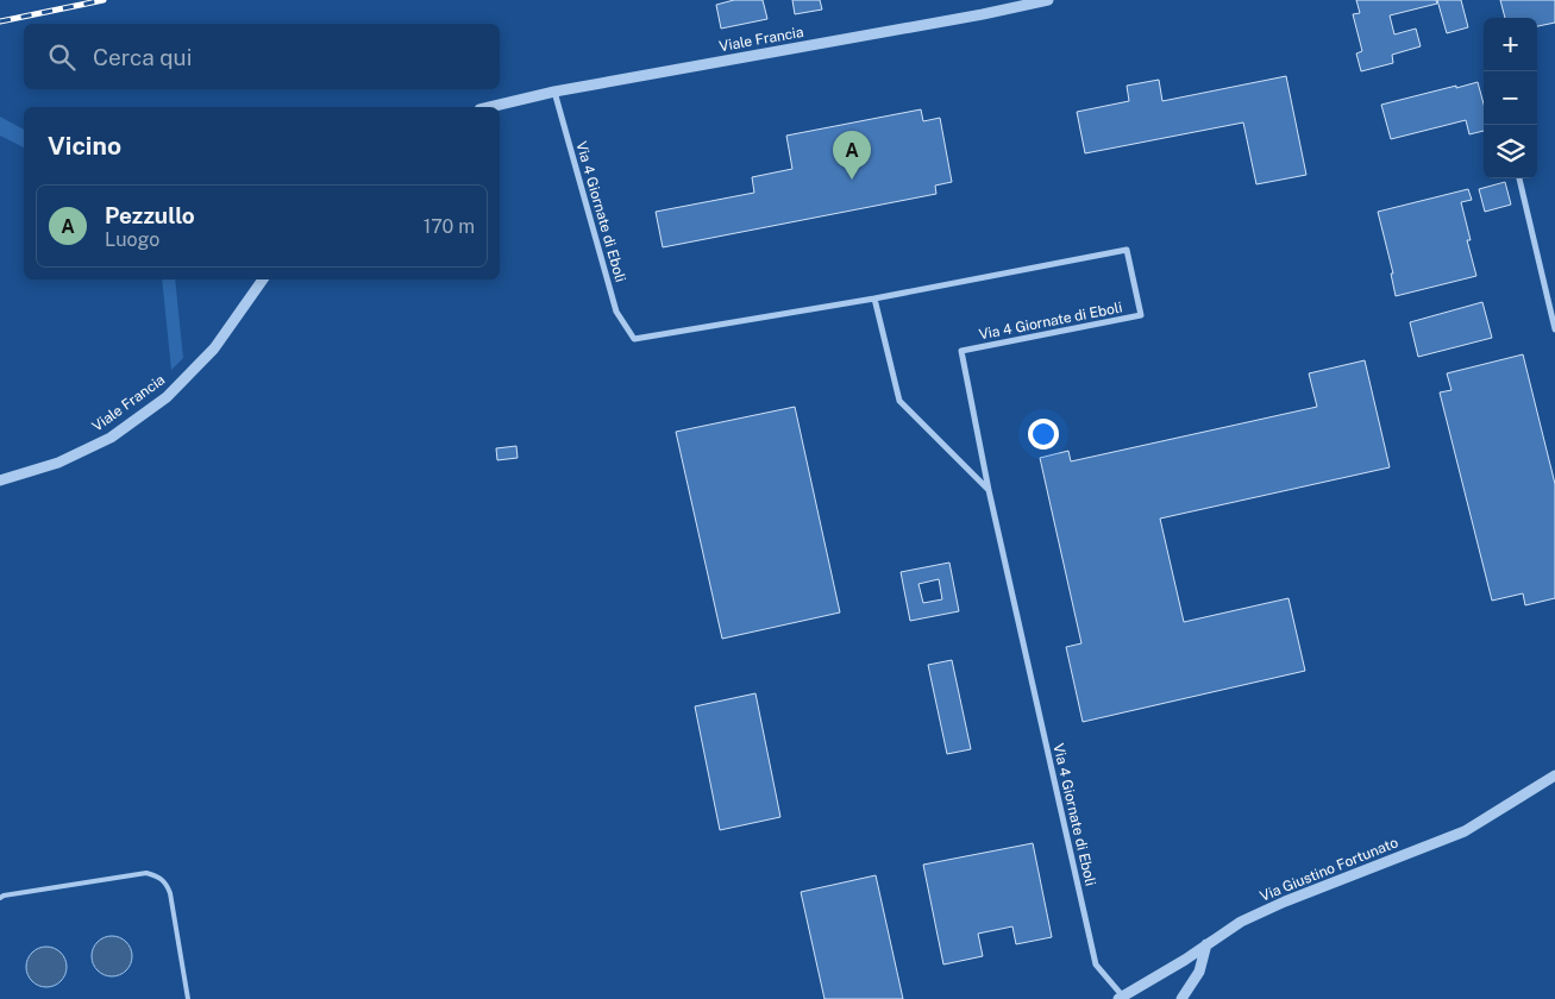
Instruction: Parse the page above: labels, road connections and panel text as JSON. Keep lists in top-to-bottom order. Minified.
{"streets":{"street":["Viale Francia","Via 4 Giornate di Eboli","Via Giustino Fortunato"]},"crossings":[["Viale Francia","Via 4 Giornate di Eboli"],["Via 4 Giornate di Eboli","Via Giustino Fortunato"]],"page":{"map_buttons":["+","−"],"search":"Cerca qui","heading":"Vicino","pins":"A","list":[{"mark":"A","name":"Pezzullo","note":"Luogo","value":"170 m"}]}}
